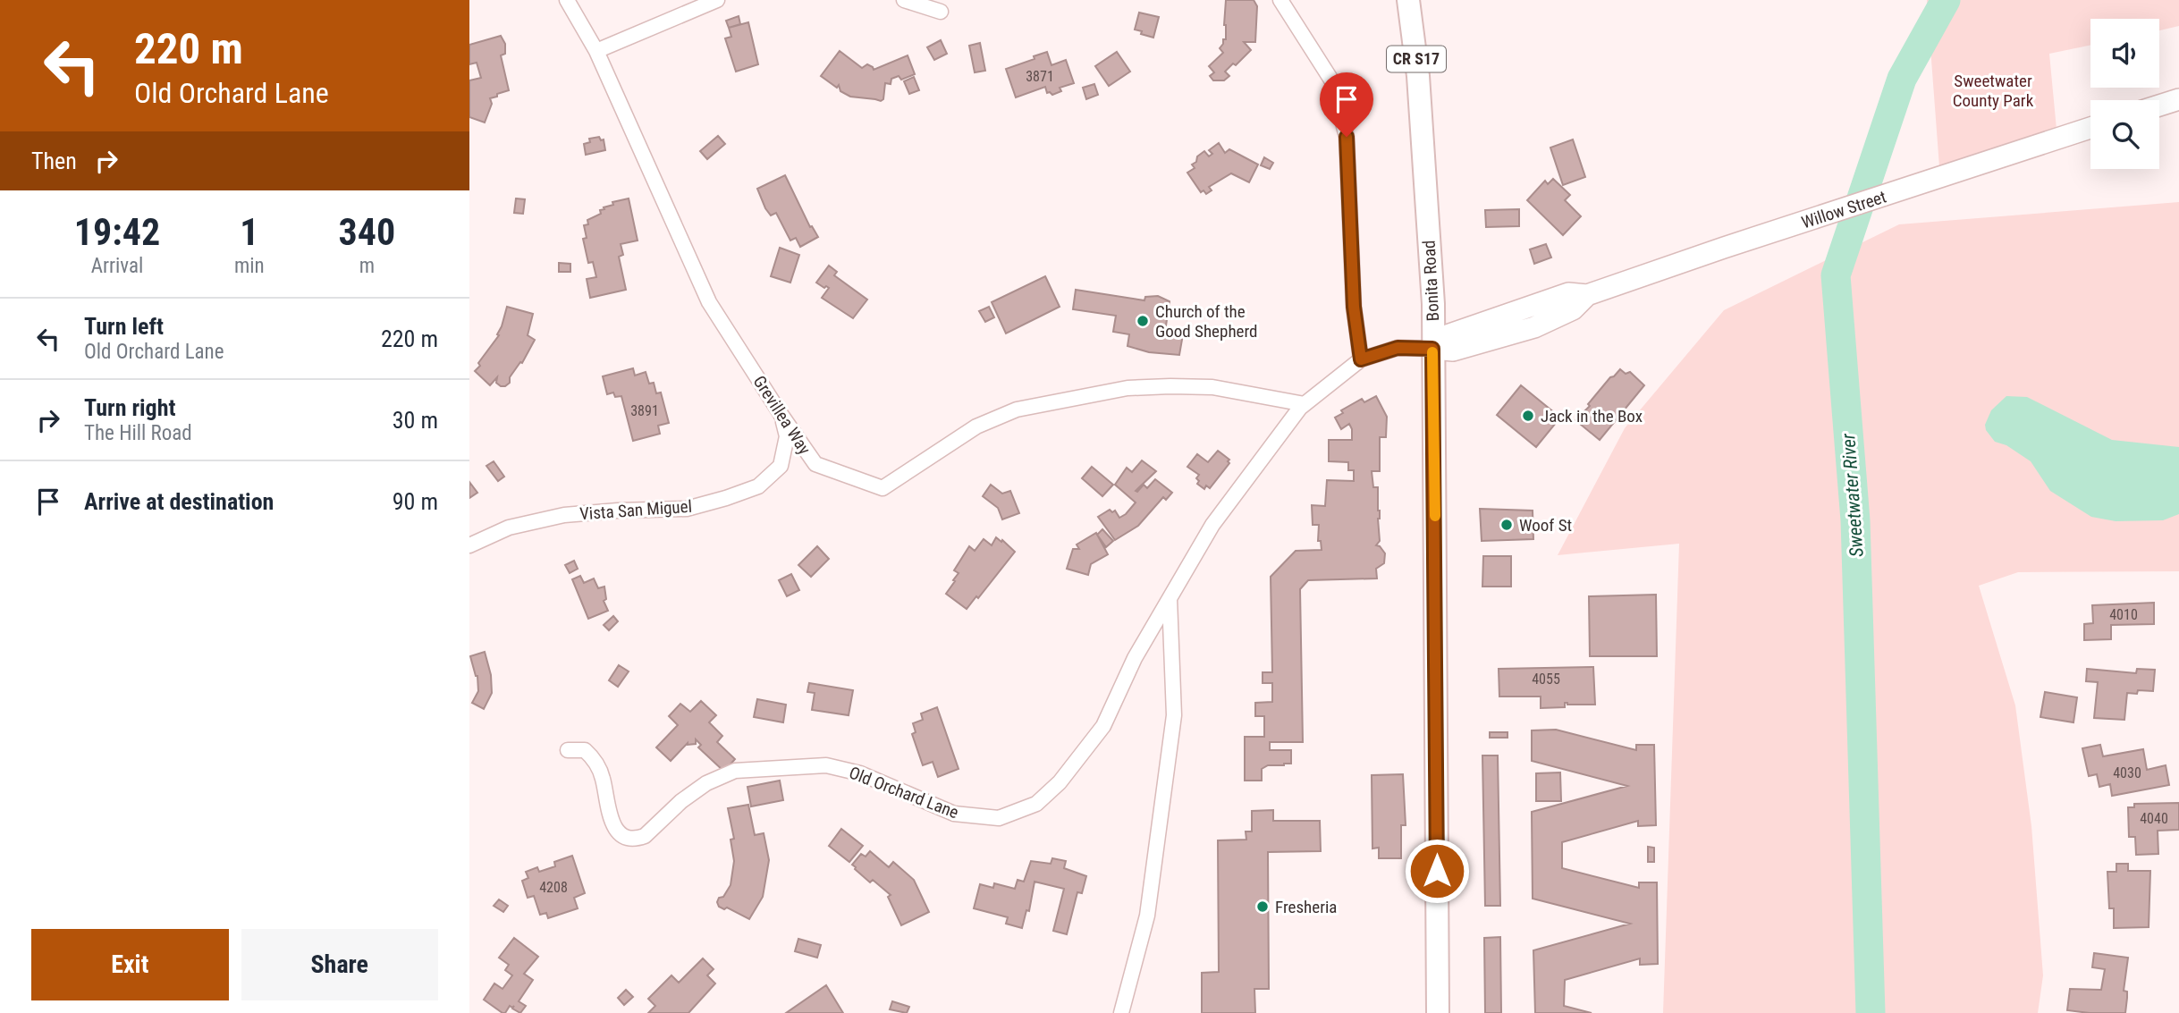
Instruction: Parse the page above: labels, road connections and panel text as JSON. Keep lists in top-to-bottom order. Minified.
{"streets":{"main road":["CR S17","Willow Street","Bonita Road"],"street":["Grevillea Way","Vista San Miguel","Old Orchard Lane"]},"crossings":[["Willow Street","Bonita Road"],["Willow Street","Old Orchard Lane"],["Bonita Road","Old Orchard Lane"],["Grevillea Way","Vista San Miguel"],["Grevillea Way","Old Orchard Lane"]],"water":["Sweetwater River"],"parks":["Sweetwater County Park"],"places":["Church of the Good Shepherd","Jack in the Box","Woof St","Fresheria"],"house_numbers":["3871","3891","4010","4055","4030","4040","4208"],"page":{"turn":["220 m","Old Orchard Lane"],"then":"Then","eta":["19:42","Arrival","1","min","340","m"],"list":[{"name":"Turn left","note":"Old Orchard Lane","value":"220 m"},{"name":"Turn right","note":"The Hill Road","value":"30 m"},{"name":"Arrive at destination","value":"90 m"}],"buttons":["Exit","Share"]}}
